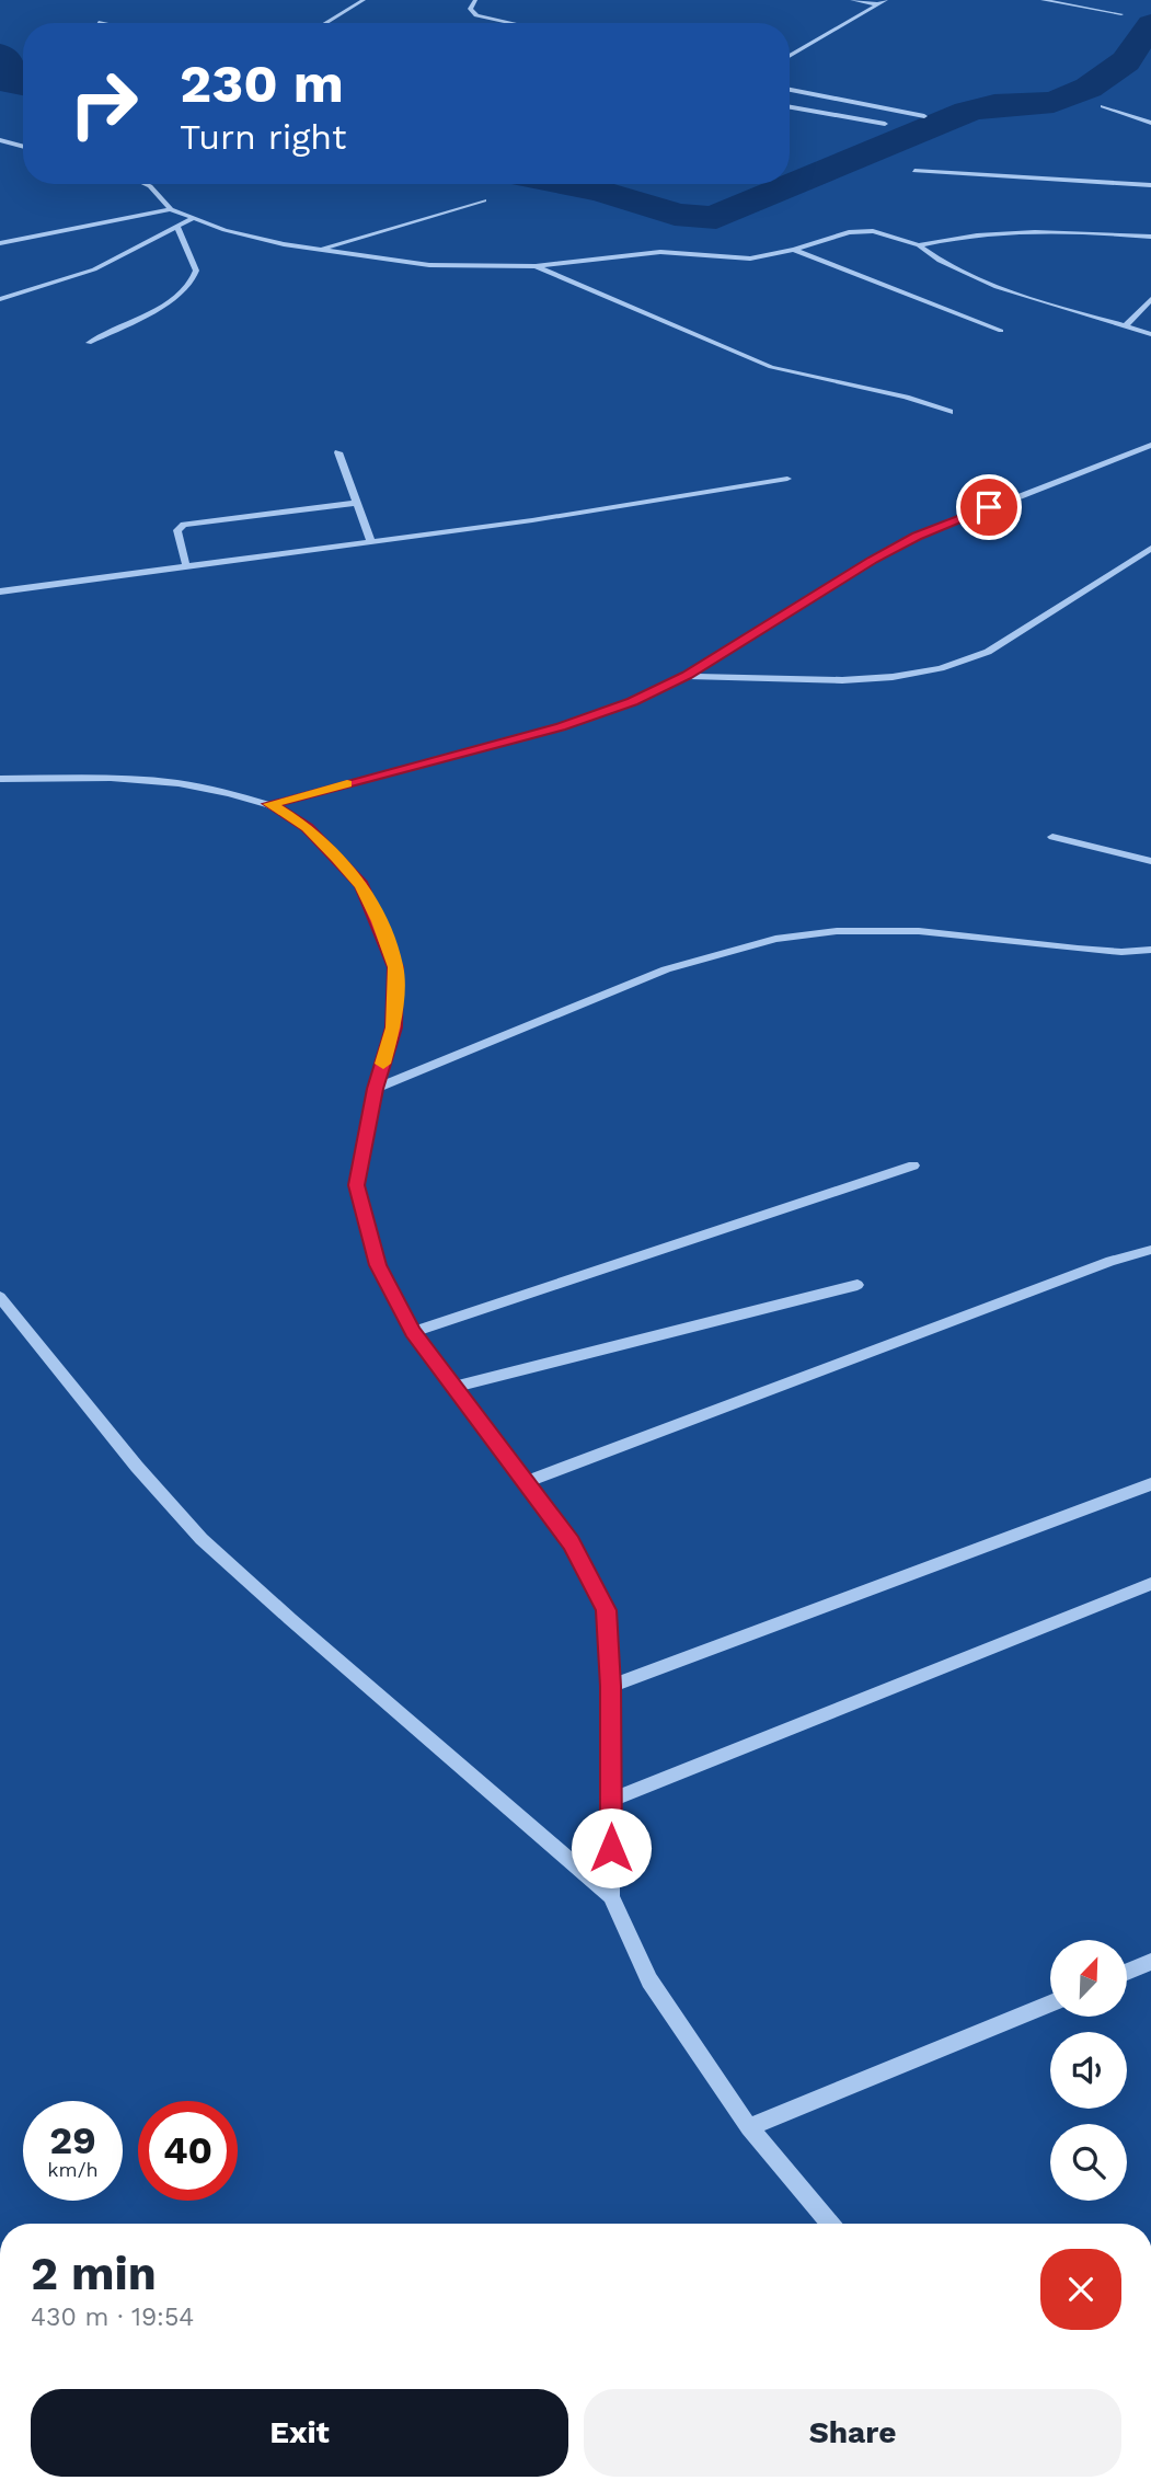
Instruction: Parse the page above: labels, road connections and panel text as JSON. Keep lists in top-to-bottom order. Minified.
{"north":"top right","page":{"turn":["230 m","Turn right"],"speed":"29 km/h","limit":"40","heading":["2 min","430 m · 19:54"],"buttons":["Exit","Share"]}}
